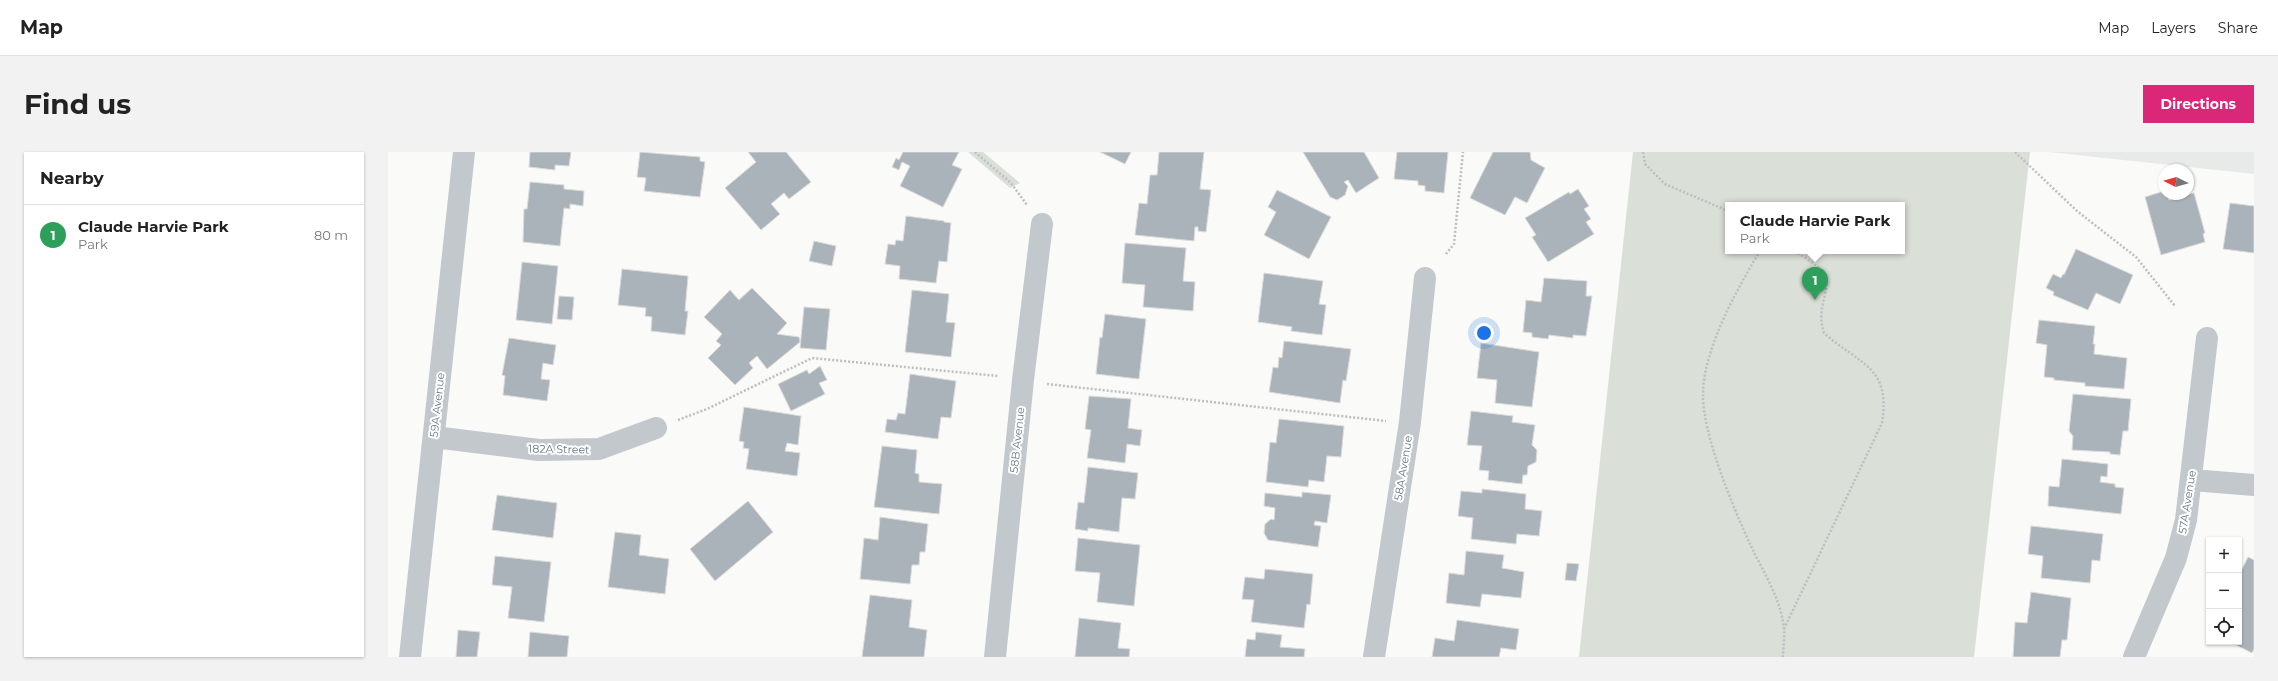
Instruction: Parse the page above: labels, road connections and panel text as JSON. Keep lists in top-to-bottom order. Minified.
{"streets":{"street":["59A Avenue","58B Avenue","182A Street","58A Avenue","57A Avenue"]},"crossings":[["59A Avenue","182A Street"]],"north":"left","page":{"header":"Map","nav":["Map","Layers","Share"],"buttons":"Directions","title":"Find us","heading":"Nearby","popup":["Claude Harvie Park","Park"],"list":[{"mark":"1","name":"Claude Harvie Park","note":"Park","value":"80 m"}],"pins":"1","map_buttons":["+","−"]}}
